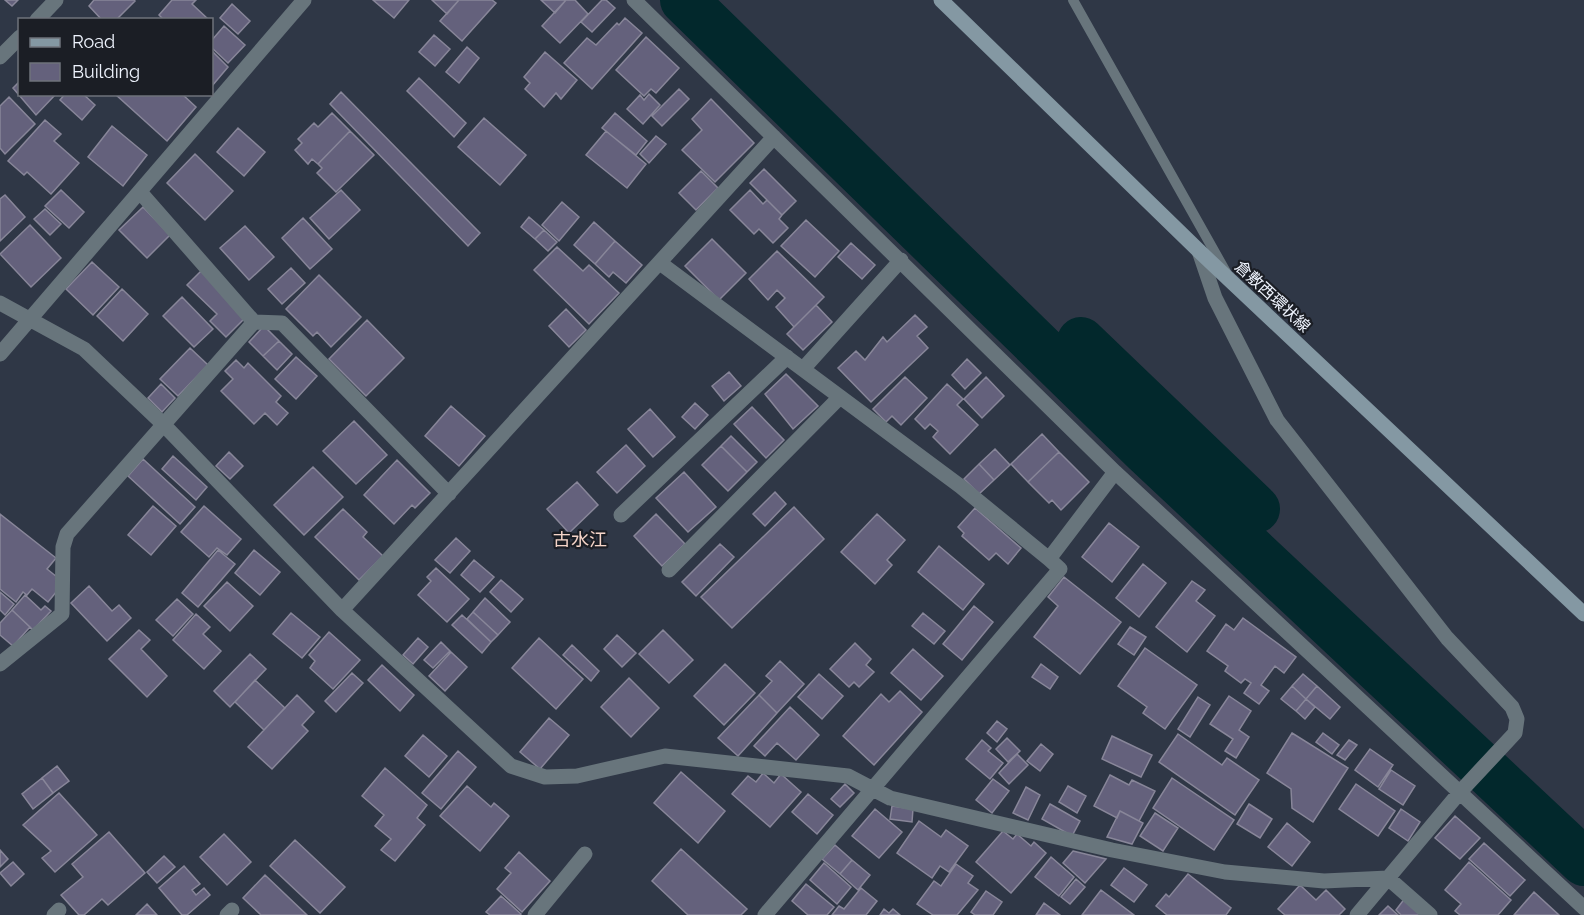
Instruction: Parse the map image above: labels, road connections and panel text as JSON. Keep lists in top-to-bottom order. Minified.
{"streets":{"main road":["倉敷西環状線"]},"districts":["古水江"],"legend":["Road","Building"]}
